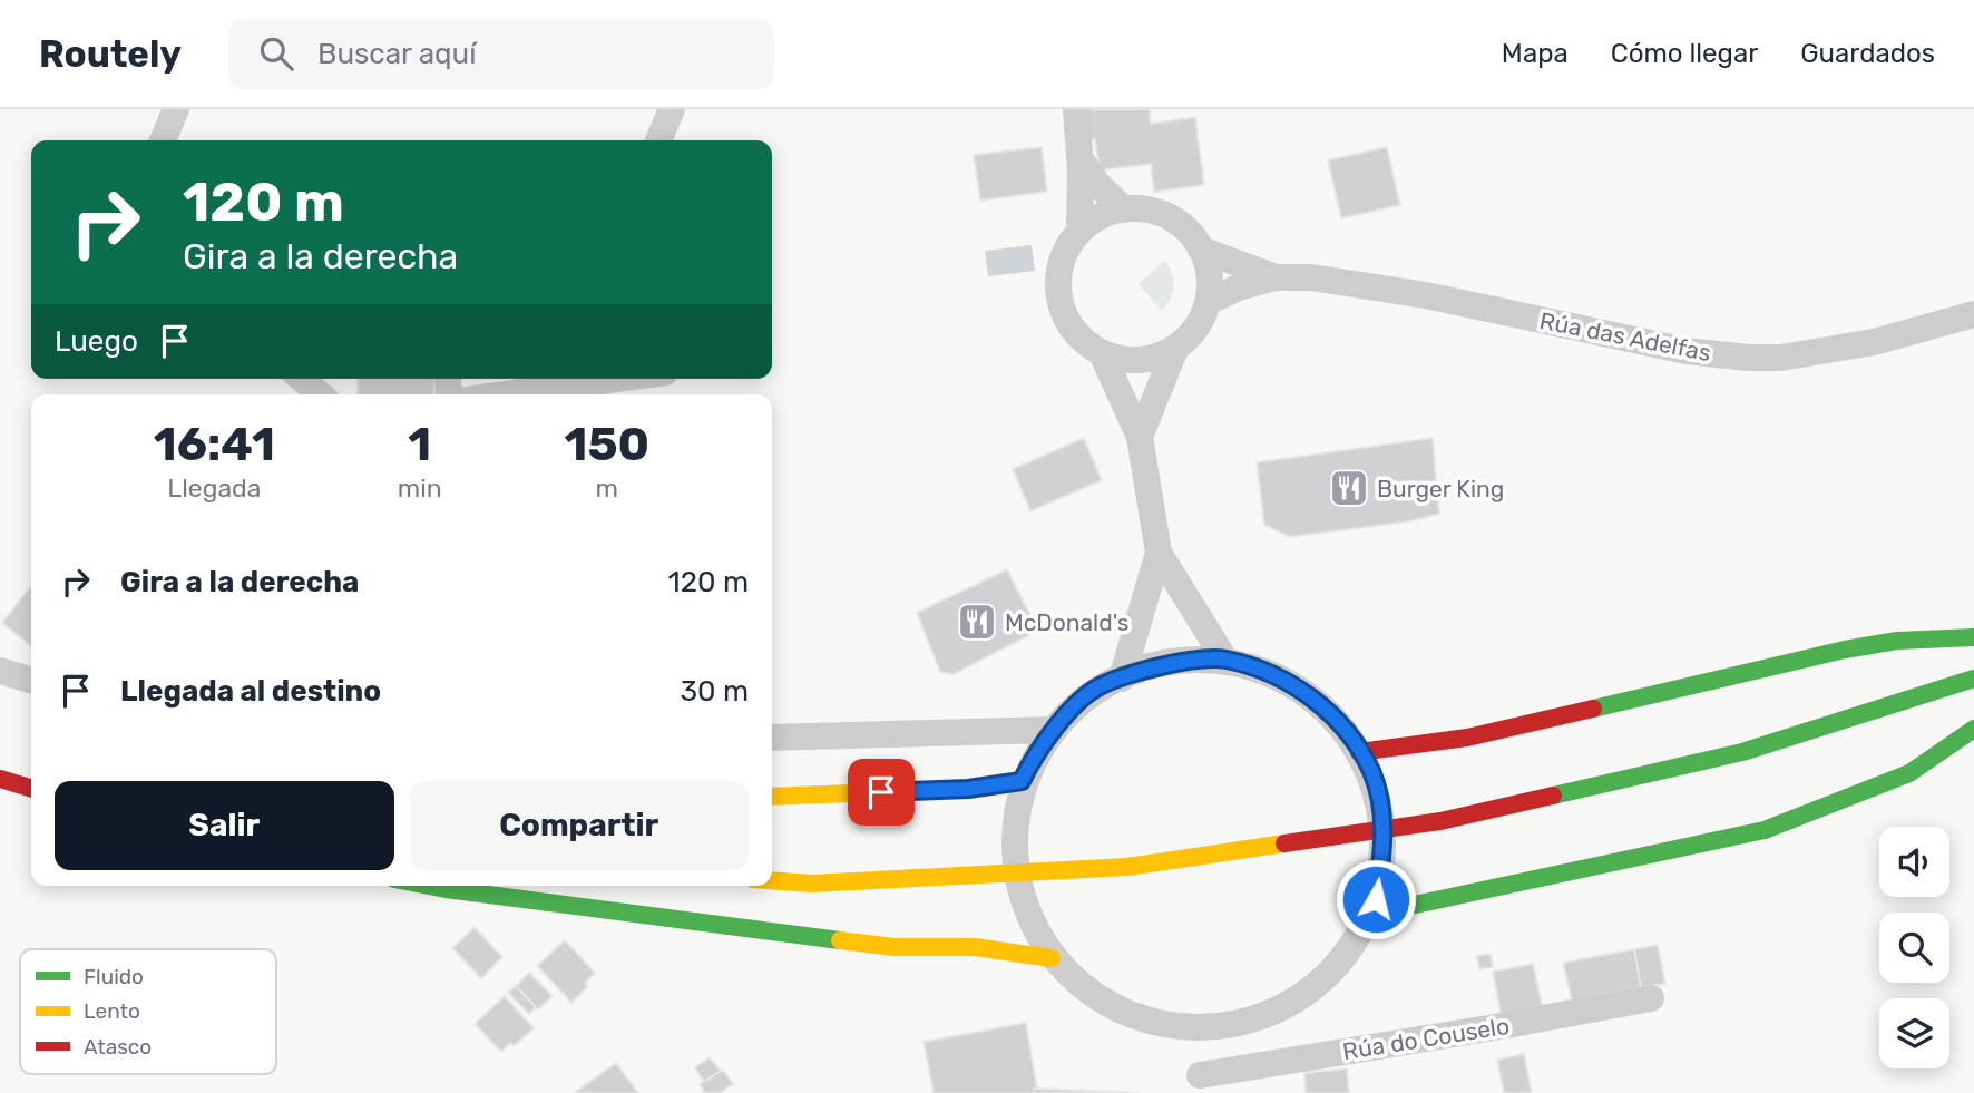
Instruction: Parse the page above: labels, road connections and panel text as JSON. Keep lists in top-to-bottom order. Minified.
{"streets":{"street":["Rúa das Adelfas","Rúa do Couselo"]},"places":{"restaurant":["Burger King","McDonald's"]},"legend":["Fluido","Lento","Atasco"],"page":{"header":"Routely","search":"Buscar aquí","nav":["Mapa","Cómo llegar","Guardados"],"turn":["120 m","Gira a la derecha"],"then":"Luego","eta":["16:41","Llegada","1","min","150","m"],"list":[{"name":"Gira a la derecha","value":"120 m"},{"name":"Llegada al destino","value":"30 m"}],"buttons":["Salir","Compartir"]}}
